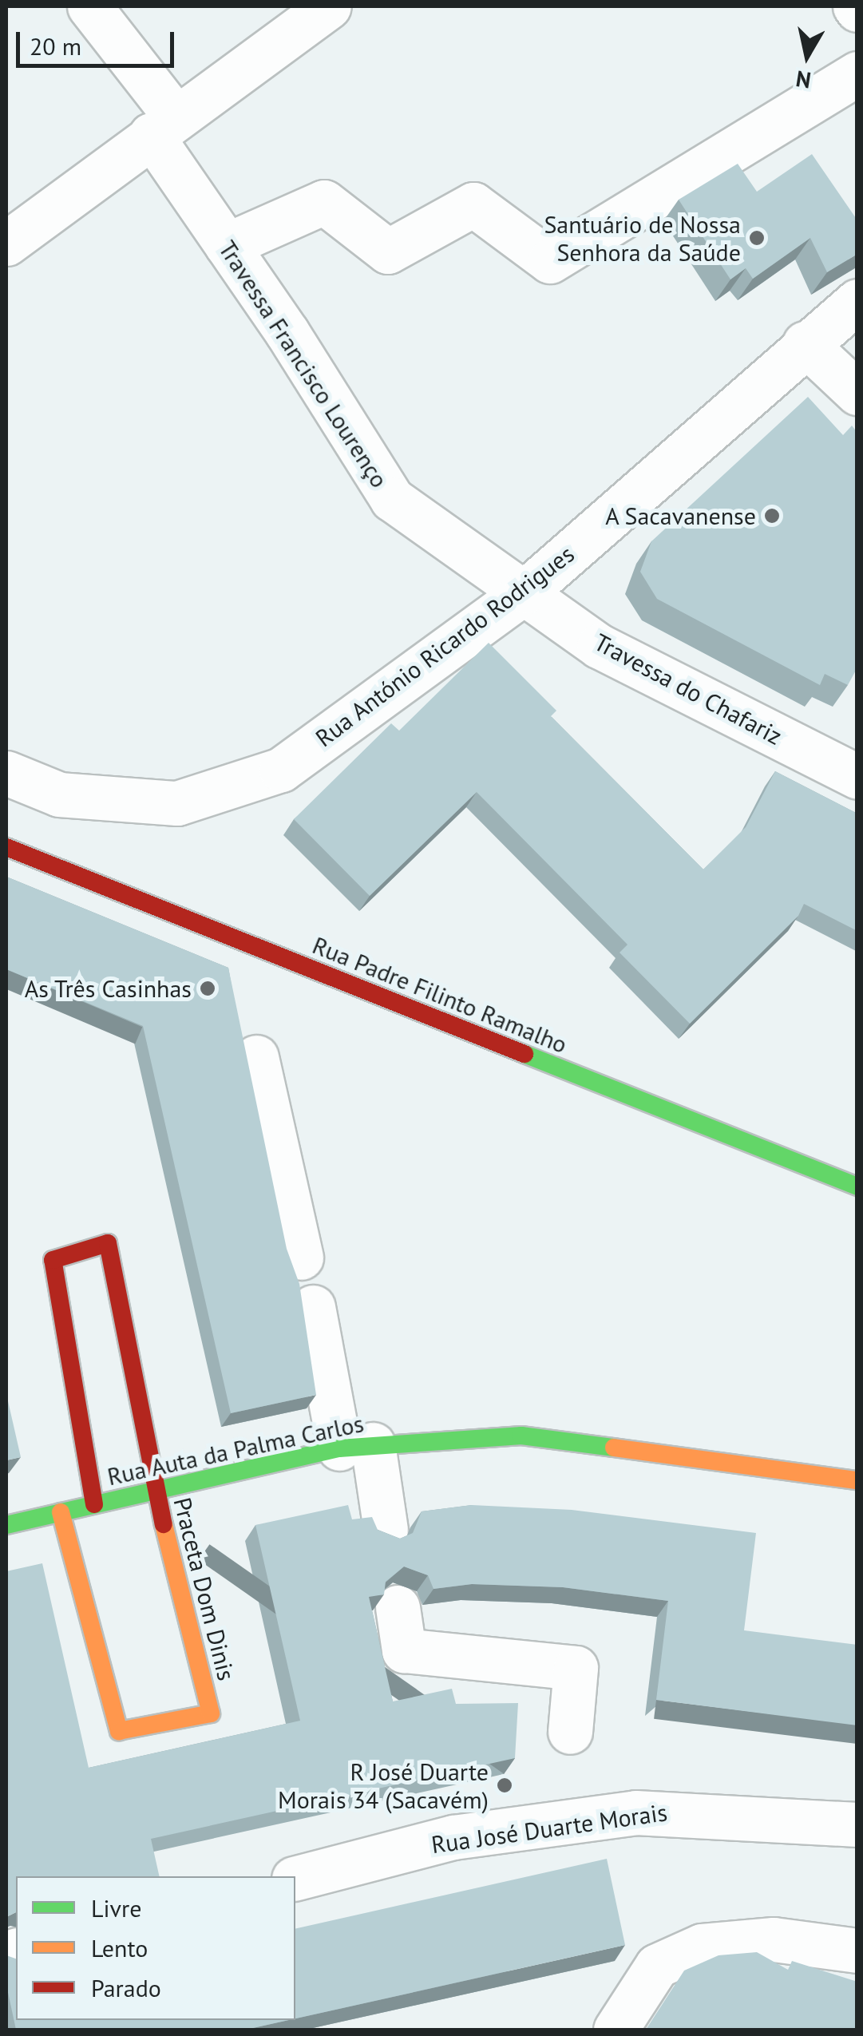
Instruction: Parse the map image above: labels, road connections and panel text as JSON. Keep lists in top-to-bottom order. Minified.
{"streets":{"street":["Travessa Francisco Lourenço","Rua António Ricardo Rodrigues","Travessa do Chafariz","Rua Padre Filinto Ramalho","Rua Auta da Palma Carlos","Praceta Dom Dinis","Rua José Duarte Morais"]},"crossings":[["Travessa Francisco Lourenço","Rua António Ricardo Rodrigues"],["Travessa Francisco Lourenço","Travessa do Chafariz"],["Rua António Ricardo Rodrigues","Travessa do Chafariz"],["Rua Auta da Palma Carlos","Praceta Dom Dinis"]],"places":["Santuário de Nossa Senhora da Saúde","A Sacavanense","As Três Casinhas","R José Duarte Morais 34 (Sacavém)"],"legend":["Livre","Lento","Parado"],"scale_bar":"20 m","north":"bottom"}
